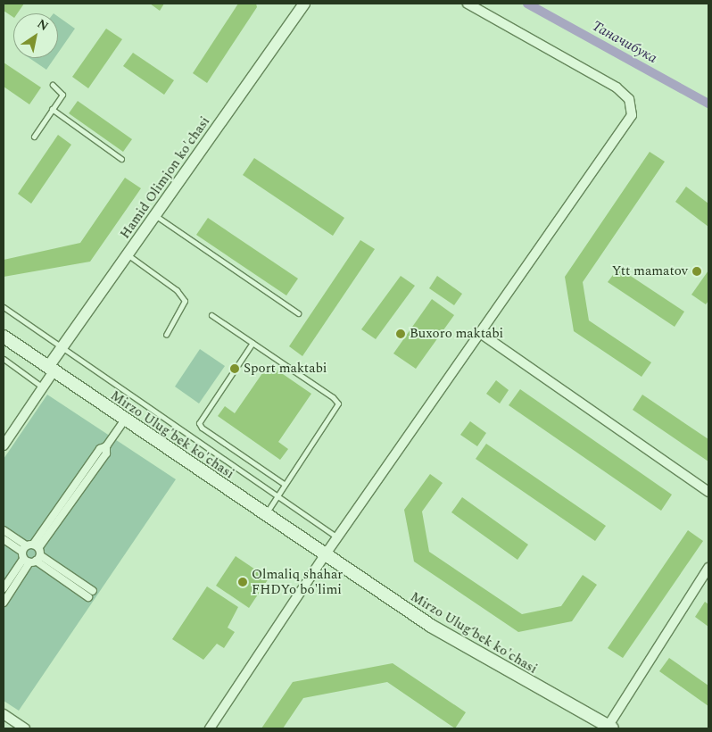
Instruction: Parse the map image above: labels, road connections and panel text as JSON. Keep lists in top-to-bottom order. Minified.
{"streets":{"main road":["Mirzo Ulug'bek ko'chasi","Mirzo Ulug‘bek ko'chasi"],"street":["Hamid Olimjon ko'chasi"]},"crossings":[["Hamid Olimjon ko'chasi","Mirzo Ulug'bek ko'chasi"],["Mirzo Ulug'bek ko'chasi","Mirzo Ulug‘bek ko'chasi"]],"water":["Таначибука"],"places":["Ytt mamatov","Buxoro maktabi","Sport maktabi","Olmaliq shahar FHDYo bo'limi"],"north":"top right"}
